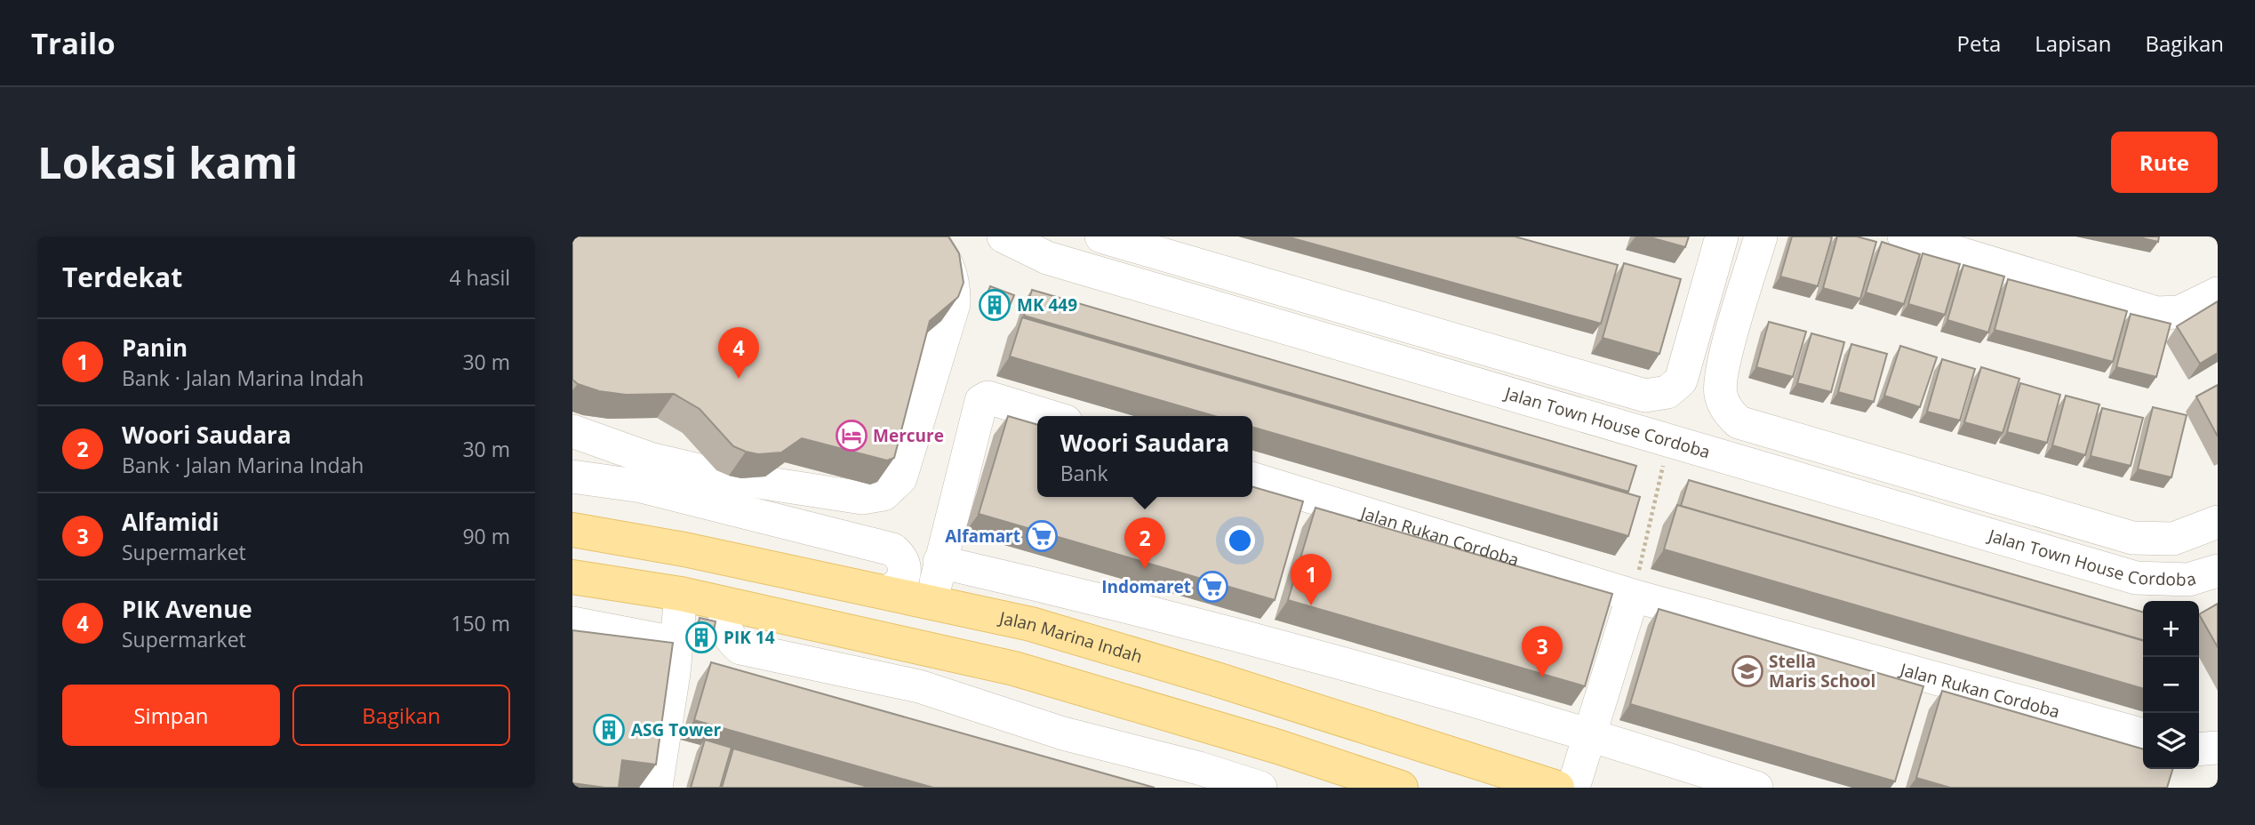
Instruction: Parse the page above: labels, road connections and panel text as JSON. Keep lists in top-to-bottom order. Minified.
{"streets":{"main road":["Jalan Marina Indah"],"street":["Jalan Town House Cordoba","Jalan Rukan Cordoba"]},"places":{"building":["MK 449","PIK 14","ASG Tower"],"hotel":["Mercure"],"supermarket":["Alfamart","Indomaret"],"school or university":["Stella Maris School"]},"page":{"header":"Trailo","nav":["Peta","Lapisan","Bagikan"],"buttons":["Rute",["Simpan","Bagikan"]],"title":"Lokasi kami","heading":["Terdekat","4 hasil"],"list":[{"mark":"1","name":"Panin","note":"Bank · Jalan Marina Indah","value":"30 m"},{"mark":"2","name":"Woori Saudara","note":"Bank · Jalan Marina Indah","value":"30 m"},{"mark":"3","name":"Alfamidi","note":"Supermarket","value":"90 m"},{"mark":"4","name":"PIK Avenue","note":"Supermarket","value":"150 m"}],"pins":["4","2","1","3"],"popup":["Woori Saudara","Bank"],"map_buttons":["+","−"]}}
